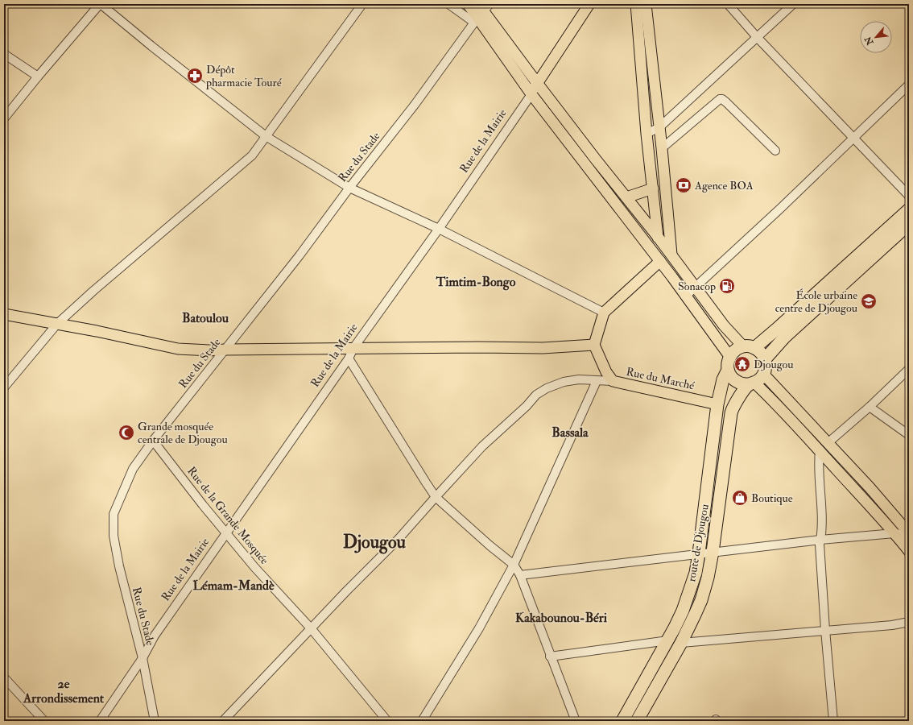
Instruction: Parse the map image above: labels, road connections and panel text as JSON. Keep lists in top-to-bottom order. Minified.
{"streets":{"highway":["route de Djougou"],"main road":["Rue de la Mairie","Rue du Marché"],"street":["Rue du Stade","Rue de la Grande Mosquée"]},"crossings":[["Rue de la Mairie","Rue du Stade"],["Rue de la Mairie","Rue de la Grande Mosquée"],["Rue du Stade","Rue de la Grande Mosquée"],["Rue du Marché","route de Djougou"]],"districts":["Timtim-Bongo","Batoulou","Bassala","Djougou","Lémam-Mandè","Kakabounou-Béri","2e Arrondissement"],"places":{"pharmacy":["Dépôt pharmacie Touré"],"bank":["Agence BOA"],"fuel station":["Sonacop"],"school or university":["École urbaine centre de Djougou"],"temple":["Djougou"],"mosque":["Grande mosquée centrale de Djougou"],"shop":["Boutique"]},"north":"bottom left"}
